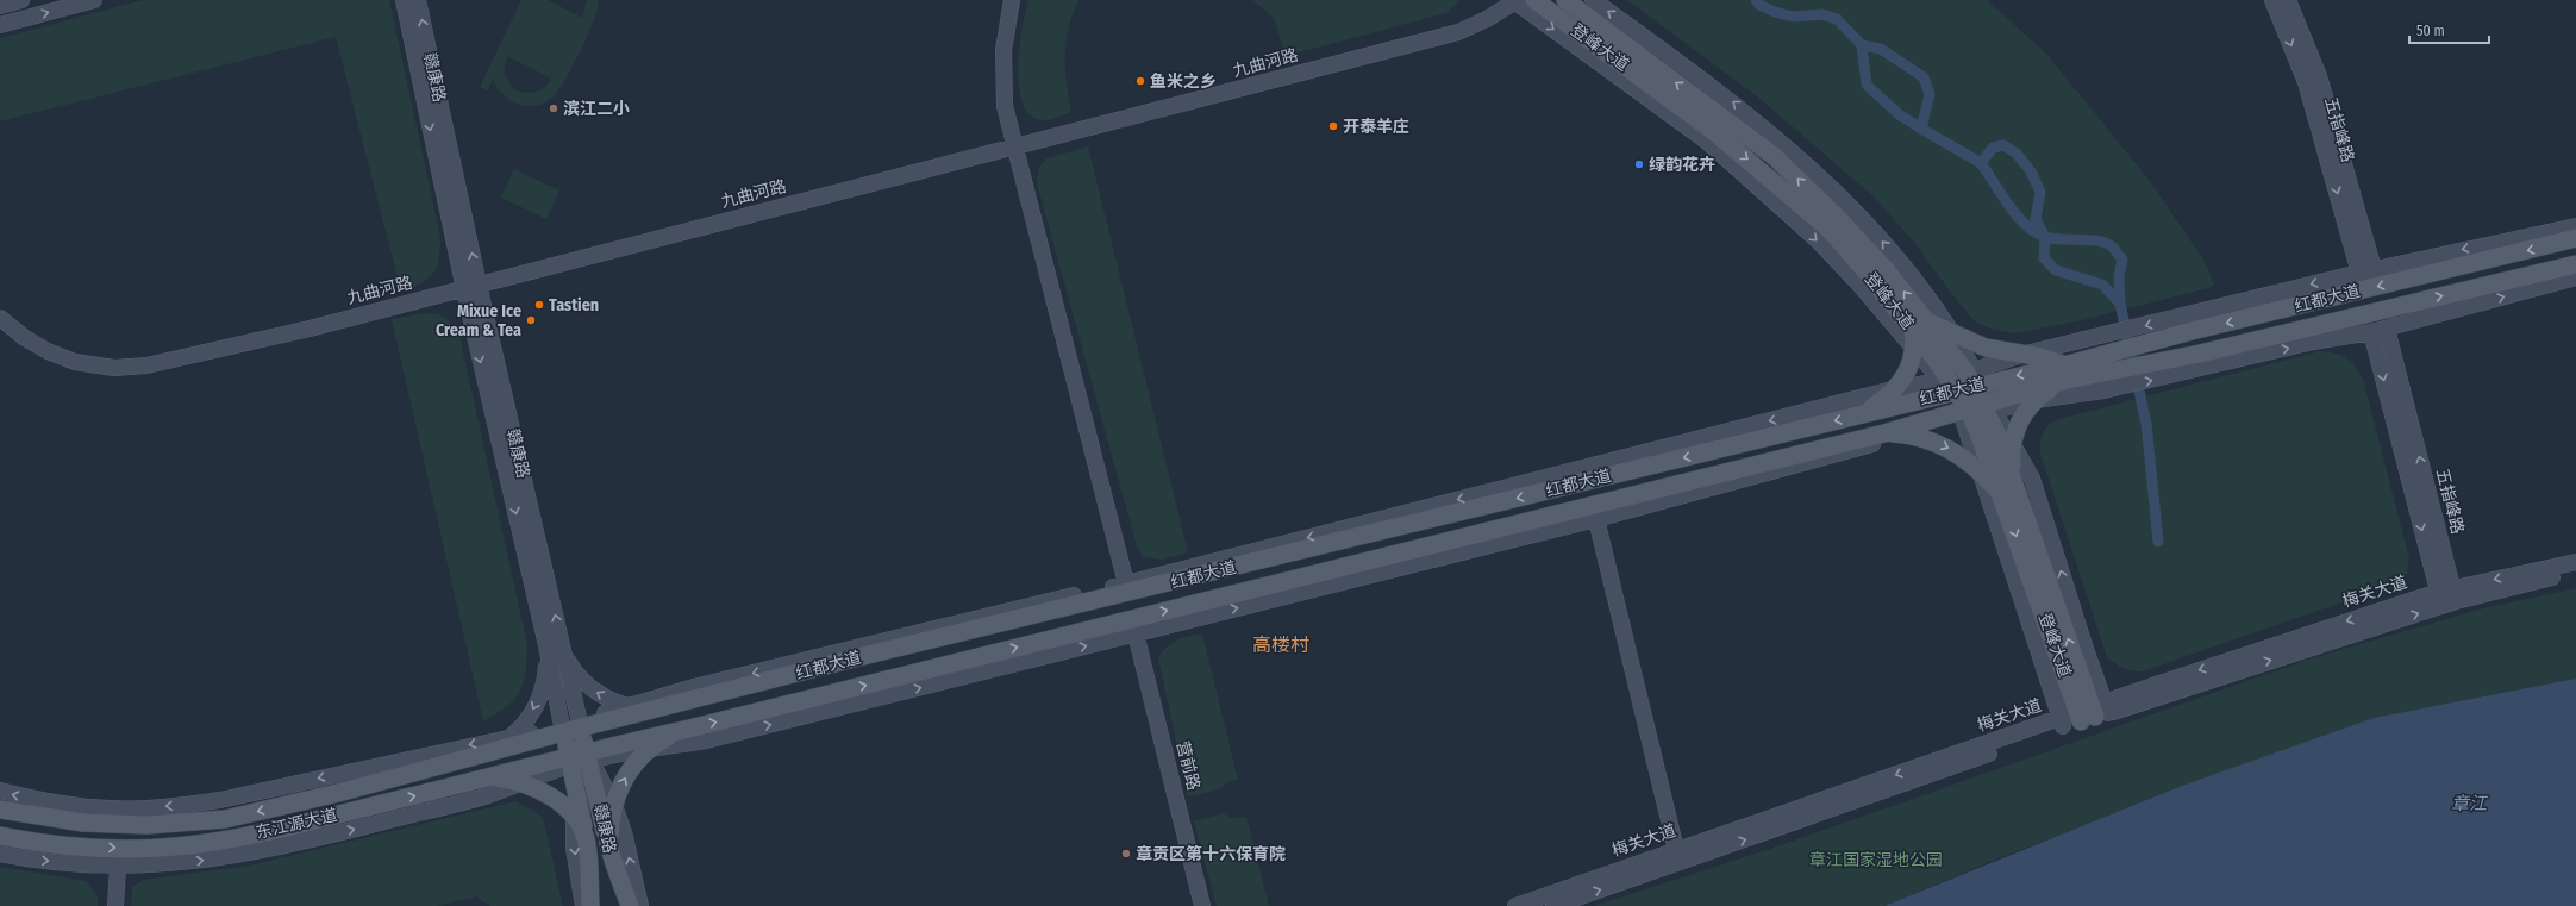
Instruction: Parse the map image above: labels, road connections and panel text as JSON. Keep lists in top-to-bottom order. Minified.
{"streets":{"main road":["登峰大道","赣康路","红都大道","东江源大道"],"street":["九曲河路","五指峰路","梅关大道","营前路"]},"crossings":[["登峰大道","红都大道"],["登峰大道","梅关大道"],["九曲河路","赣康路"],["赣康路","红都大道"],["赣康路","东江源大道"],["五指峰路","梅关大道"],["红都大道","东江源大道"]],"districts":["高楼村"],"water":["章江"],"parks":["章江国家湿地公园"],"places":["鱼米之乡","滨江二小","开泰羊庄","绿韵花卉","Tastien","Mixue Ice Cream & Tea","章贡区第十六保育院"],"scale_bar":"50 m"}
